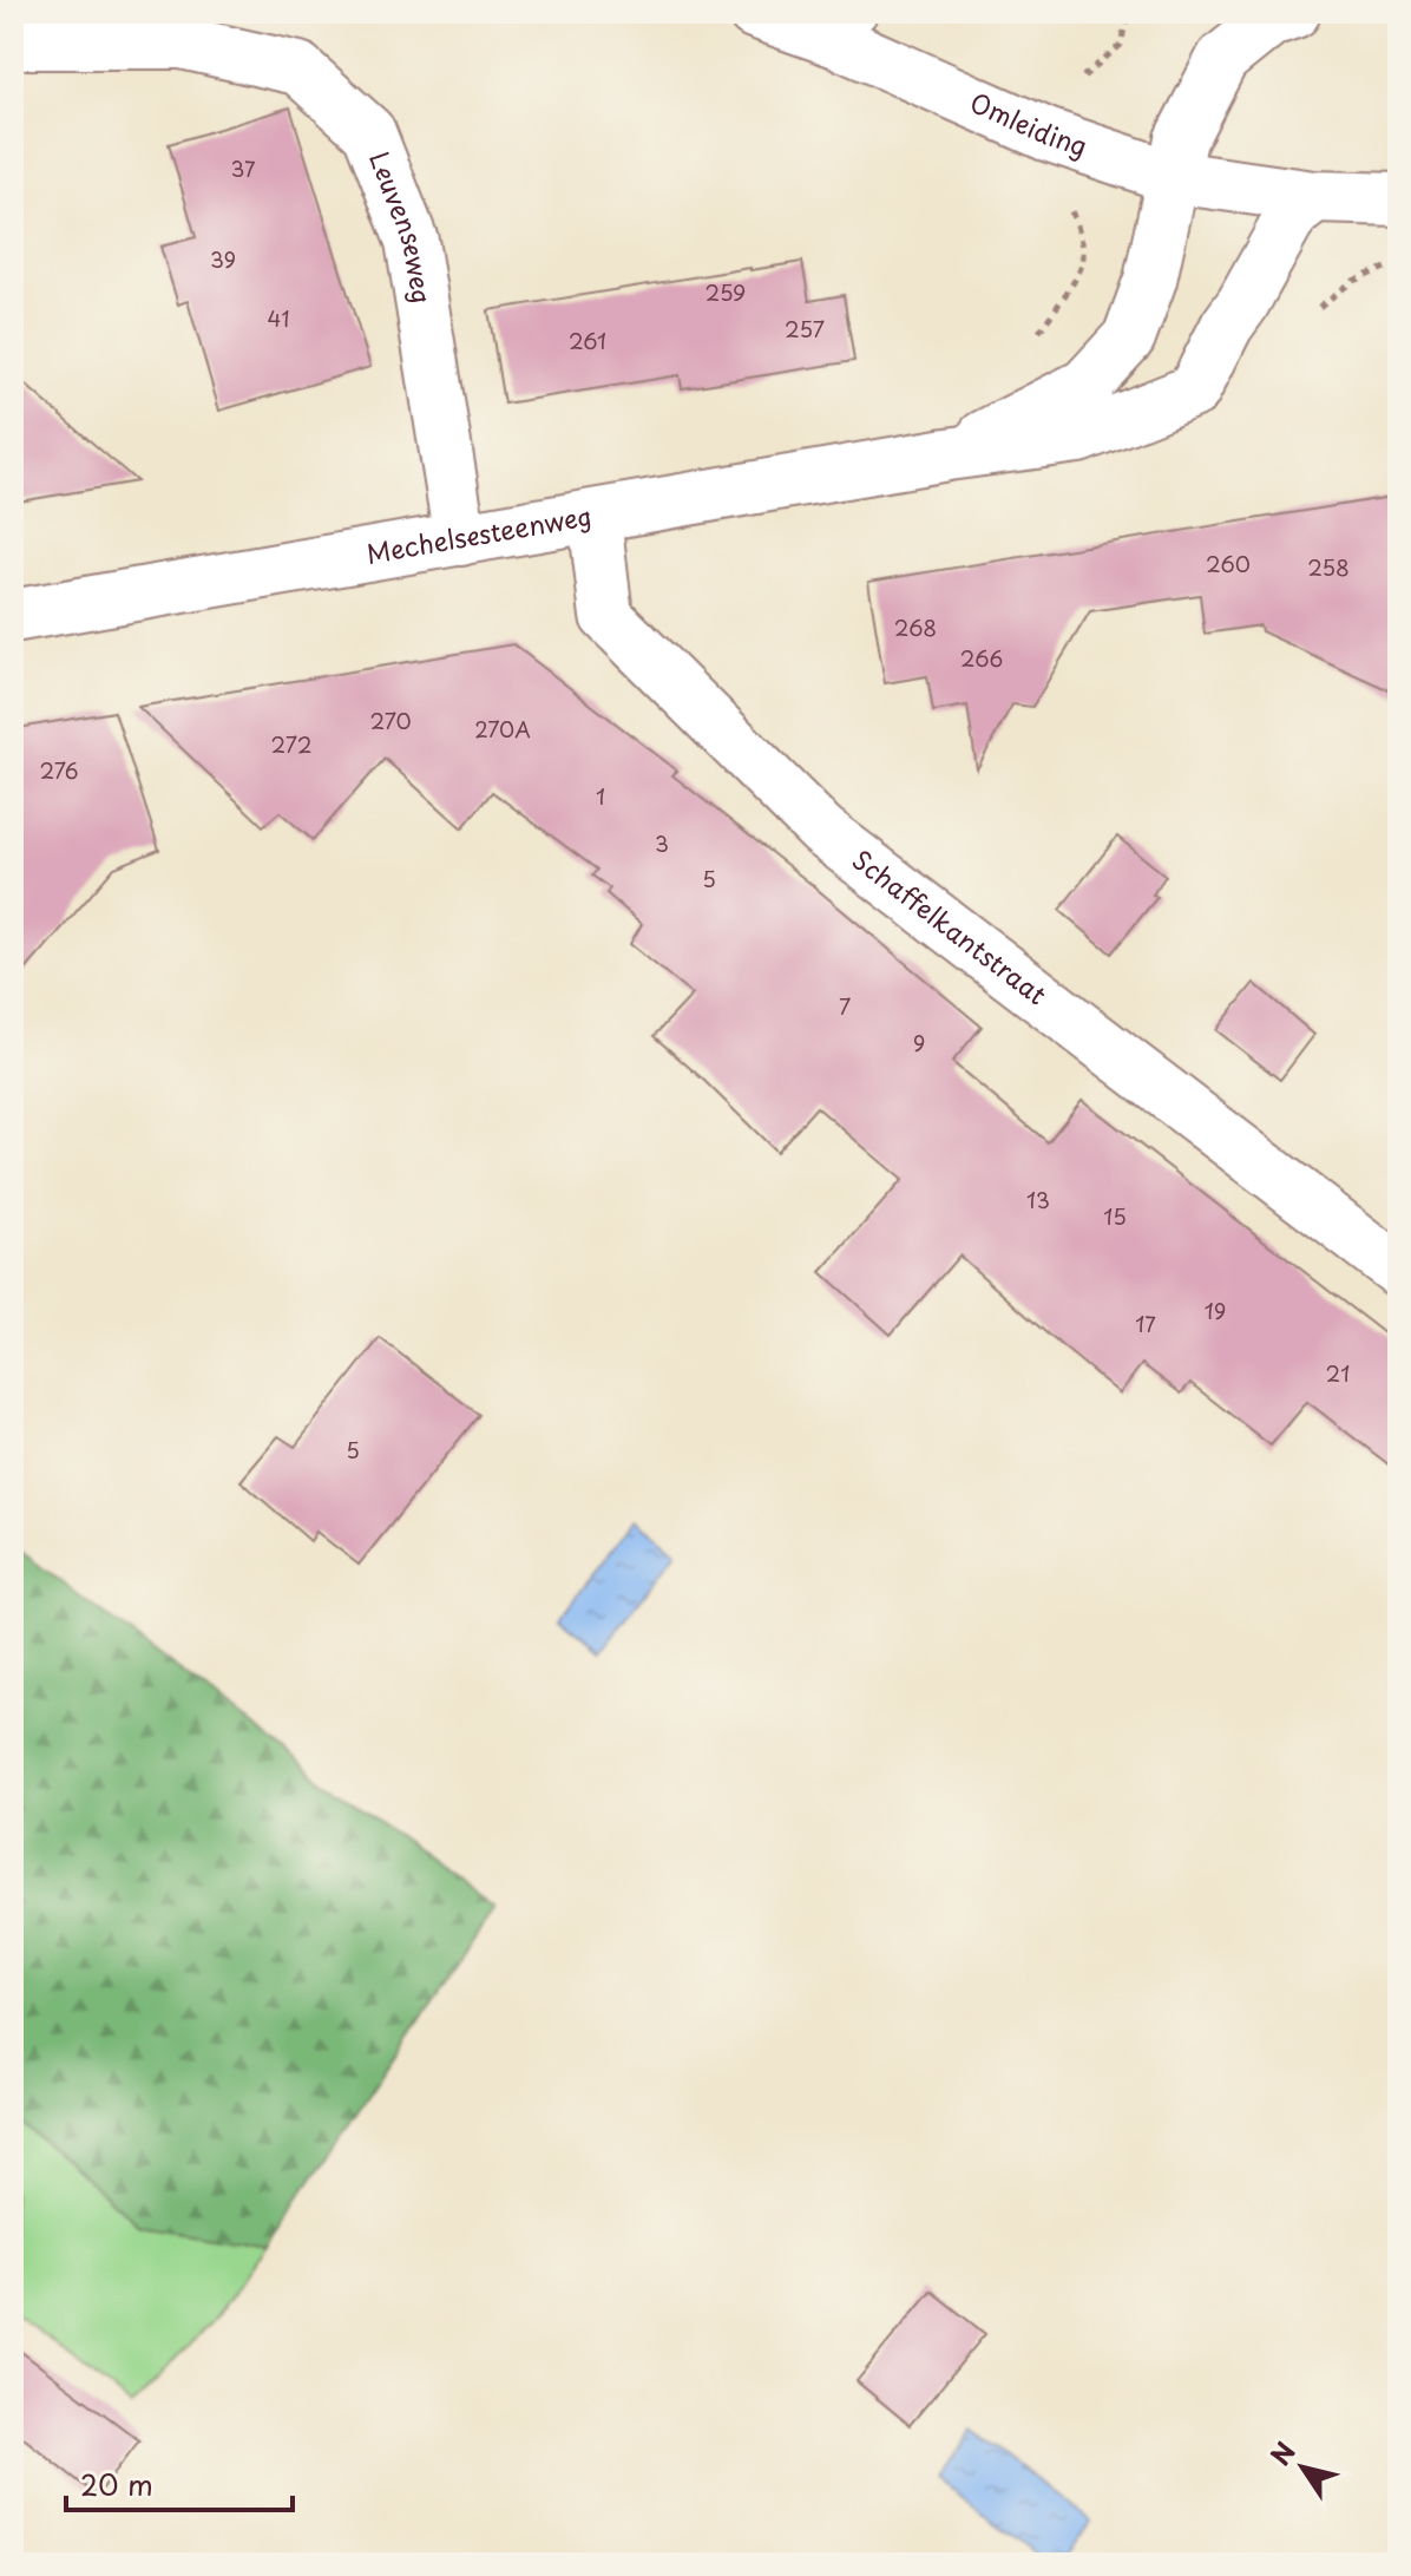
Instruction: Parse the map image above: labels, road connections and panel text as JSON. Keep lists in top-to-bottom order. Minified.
{"streets":{"street":["Omleiding","Leuvenseweg","Mechelsesteenweg","Schaffelkantstraat"]},"crossings":[["Omleiding","Mechelsesteenweg"],["Leuvenseweg","Mechelsesteenweg"],["Mechelsesteenweg","Schaffelkantstraat"]],"house_numbers":["37","39","259","41","257","261","260","258","268","266","270","270A","272","276","1","3","5","7","9","13","15","19","17","21","5"],"scale_bar":"20 m","north":"top left"}
